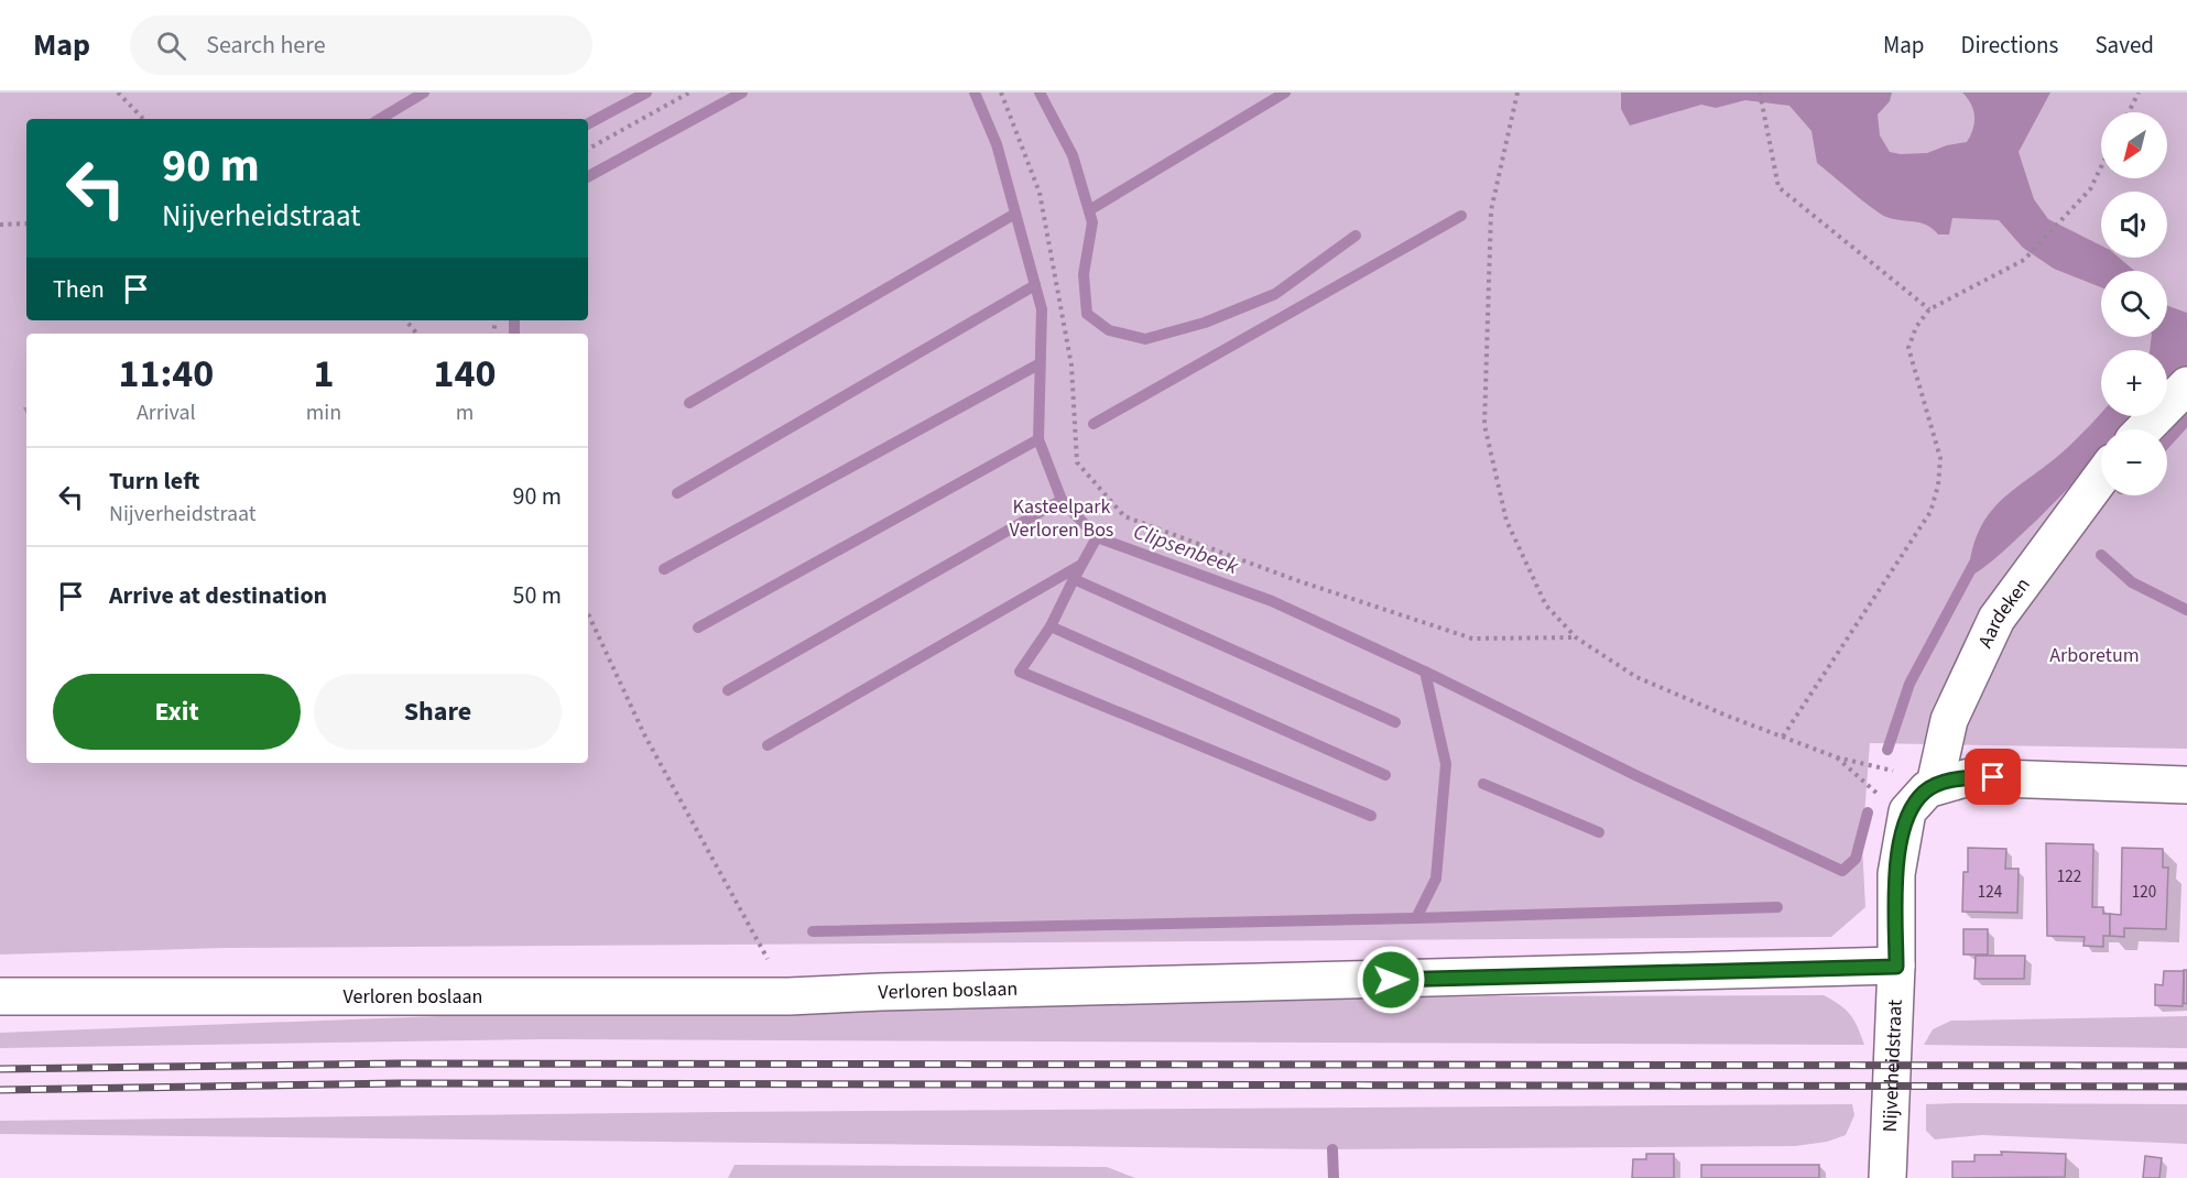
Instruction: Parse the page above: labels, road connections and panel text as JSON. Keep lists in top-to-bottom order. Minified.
{"streets":{"street":["Aardeken","Verloren boslaan","Nijverheidstraat"]},"crossings":[["Aardeken","Nijverheidstraat"],["Verloren boslaan","Nijverheidstraat"]],"water":["Clipsenbeek"],"parks":["Kasteelpark Verloren Bos","Arboretum"],"house_numbers":["122","124","120"],"north":"bottom left","page":{"header":"Map","search":"Search here","nav":["Map","Directions","Saved"],"map_buttons":["+","−"],"turn":["90 m","Nijverheidstraat"],"then":"Then","eta":["11:40","Arrival","1","min","140","m"],"list":[{"name":"Turn left","note":"Nijverheidstraat","value":"90 m"},{"name":"Arrive at destination","value":"50 m"}],"buttons":["Exit","Share"]}}
